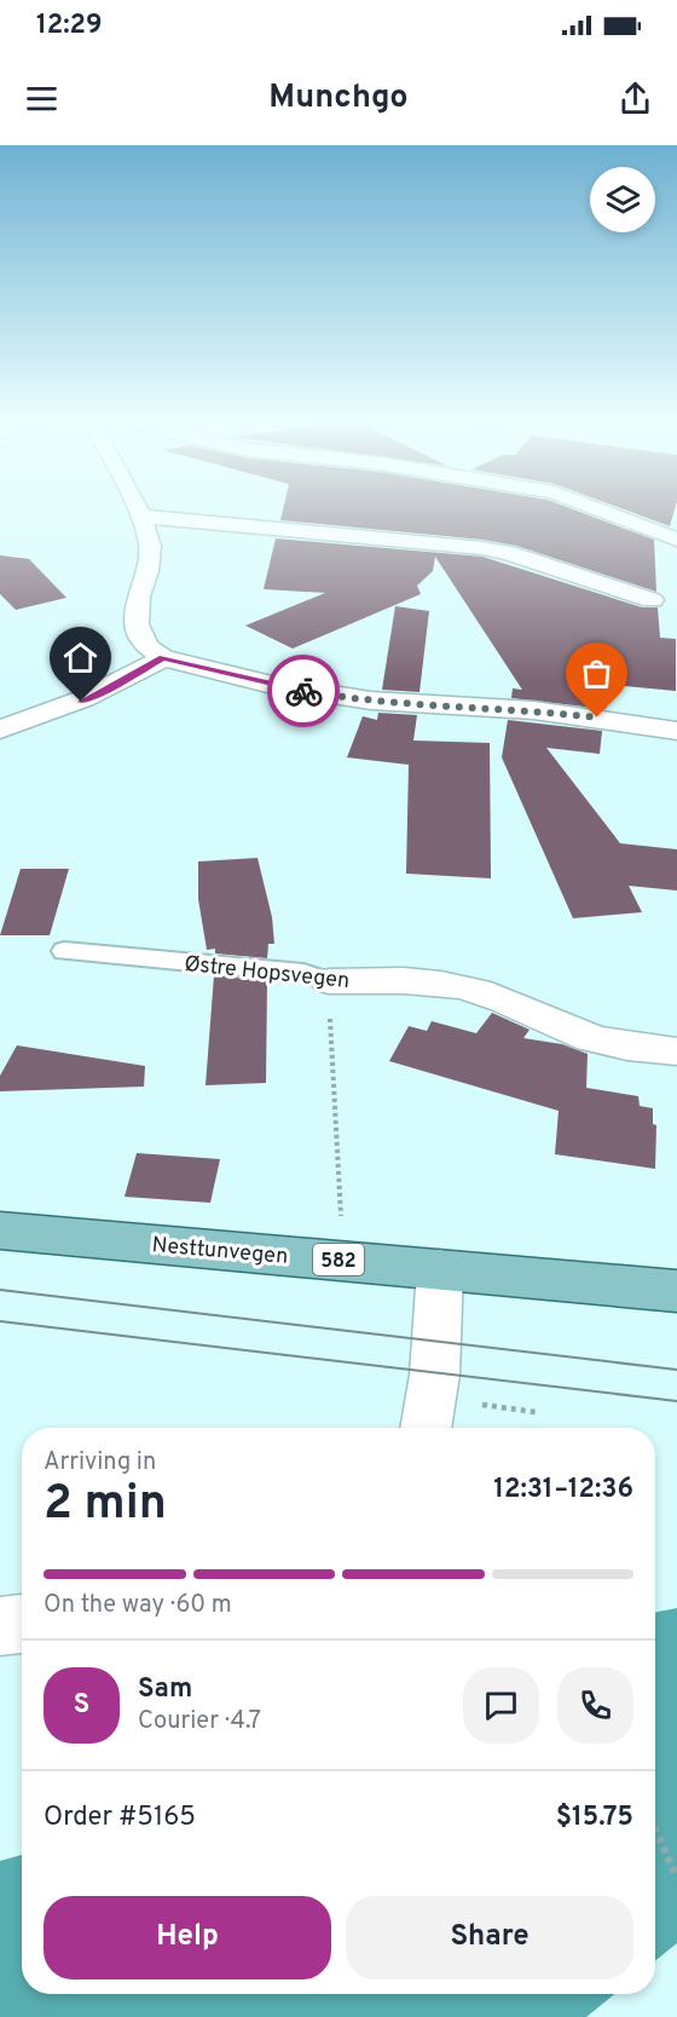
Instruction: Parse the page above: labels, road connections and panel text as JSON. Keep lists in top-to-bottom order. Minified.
{"streets":{"main road":["Nesttunvegen","582"],"street":["Østre Hopsvegen"]},"page":{"status":"12:29","header":"Munchgo","heading":["2 min","Arriving in","12:31–12:36"],"panel":["Sam","Courier · 4.7","Order #5165","$15.75"],"bar":"On the way · 60 m","round":"S","buttons":["Help","Share"]}}
